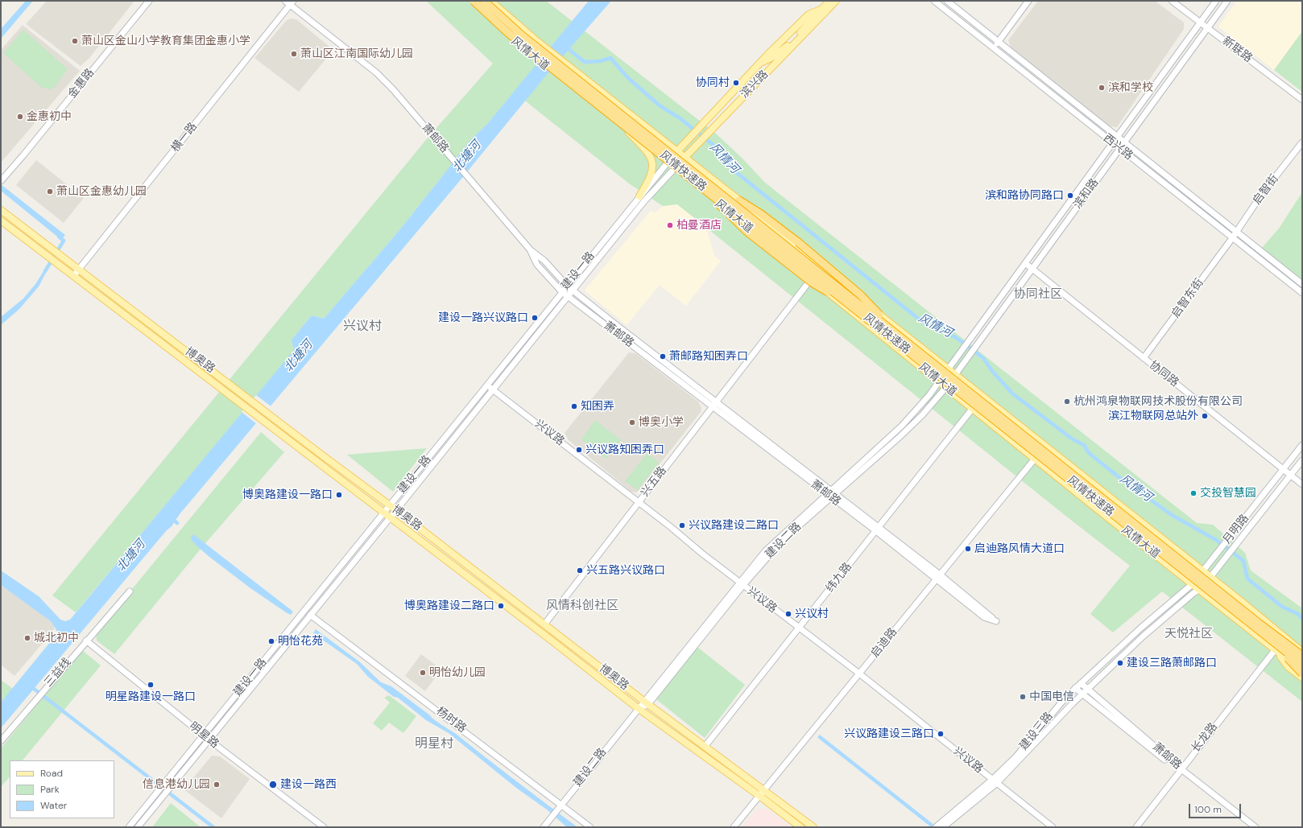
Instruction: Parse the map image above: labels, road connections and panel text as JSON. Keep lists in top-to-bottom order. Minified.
{"streets":{"highway":["风情快速路"],"main road":["风情大道","滨兴路","博奥路"],"street":["新联路","金惠路","横一路","萧邮路","西兴路","启智街","滨和路","建设一路","启智东街","协同路","兴议路","兴五路","月明路","建设二路","纬九路","启迪路","三益线","杨时路","建设三路","明星路","长龙路"]},"crossings":[["新联路","滨和路"],["风情大道","滨兴路"],["风情大道","风情快速路"],["风情大道","滨和路"],["风情大道","建设一路"],["风情大道","兴五路"],["风情大道","月明路"],["风情大道","建设二路"],["风情大道","纬九路"],["风情大道","启迪路"],["风情大道","建设三路"],["风情大道","长龙路"],["滨兴路","建设一路"],["横一路","萧邮路"],["横一路","博奥路"],["萧邮路","建设一路"],["萧邮路","兴五路"],["萧邮路","建设二路"],["萧邮路","纬九路"],["萧邮路","启迪路"],["萧邮路","建设三路"],["萧邮路","长龙路"],["西兴路","启智街"],["西兴路","滨和路"],["西兴路","启智东街"],["风情快速路","长龙路"],["启智街","启智东街"],["滨和路","协同路"],["滨和路","建设二路"],["建设一路","博奥路"],["建设一路","兴议路"],["建设一路","杨时路"],["建设一路","明星路"],["启智东街","协同路"],["博奥路","兴五路"],["博奥路","建设二路"],["博奥路","纬九路"],["博奥路","启迪路"],["协同路","月明路"],["兴议路","兴五路"],["兴议路","建设二路"],["兴议路","纬九路"],["兴议路","启迪路"],["兴议路","建设三路"],["月明路","建设三路"],["建设二路","杨时路"],["三益线","明星路"]],"districts":["协同社区","兴议村","风情科创社区","天悦社区","明星村"],"water":["北塘河","风情河"],"places":["萧山区金山小学教育集团金惠小学","萧山区江南国际幼儿园","协同村","滨和学校","金惠初中","萧山区金惠幼儿园","滨和路协同路口","柏曼酒店","建设一路兴议路口","萧邮路知困弄口","杭州鸿泉物联网技术股份有限公司","知困弄","滨江物联网总站外","博奥小学","兴议路知困弄口","交投智慧园","博奥路建设一路口","兴议路建设二路口","启迪路风情大道口","兴五路兴议路口","博奥路建设二路口","兴议村","城北初中","明怡花苑","建设三路萧邮路口","明怡幼儿园","明星路建设一路口","中国电信","兴议路建设三路口","信息港幼儿园","建设一路西"],"legend":["Road","Park","Water"],"scale_bar":"100 m"}
